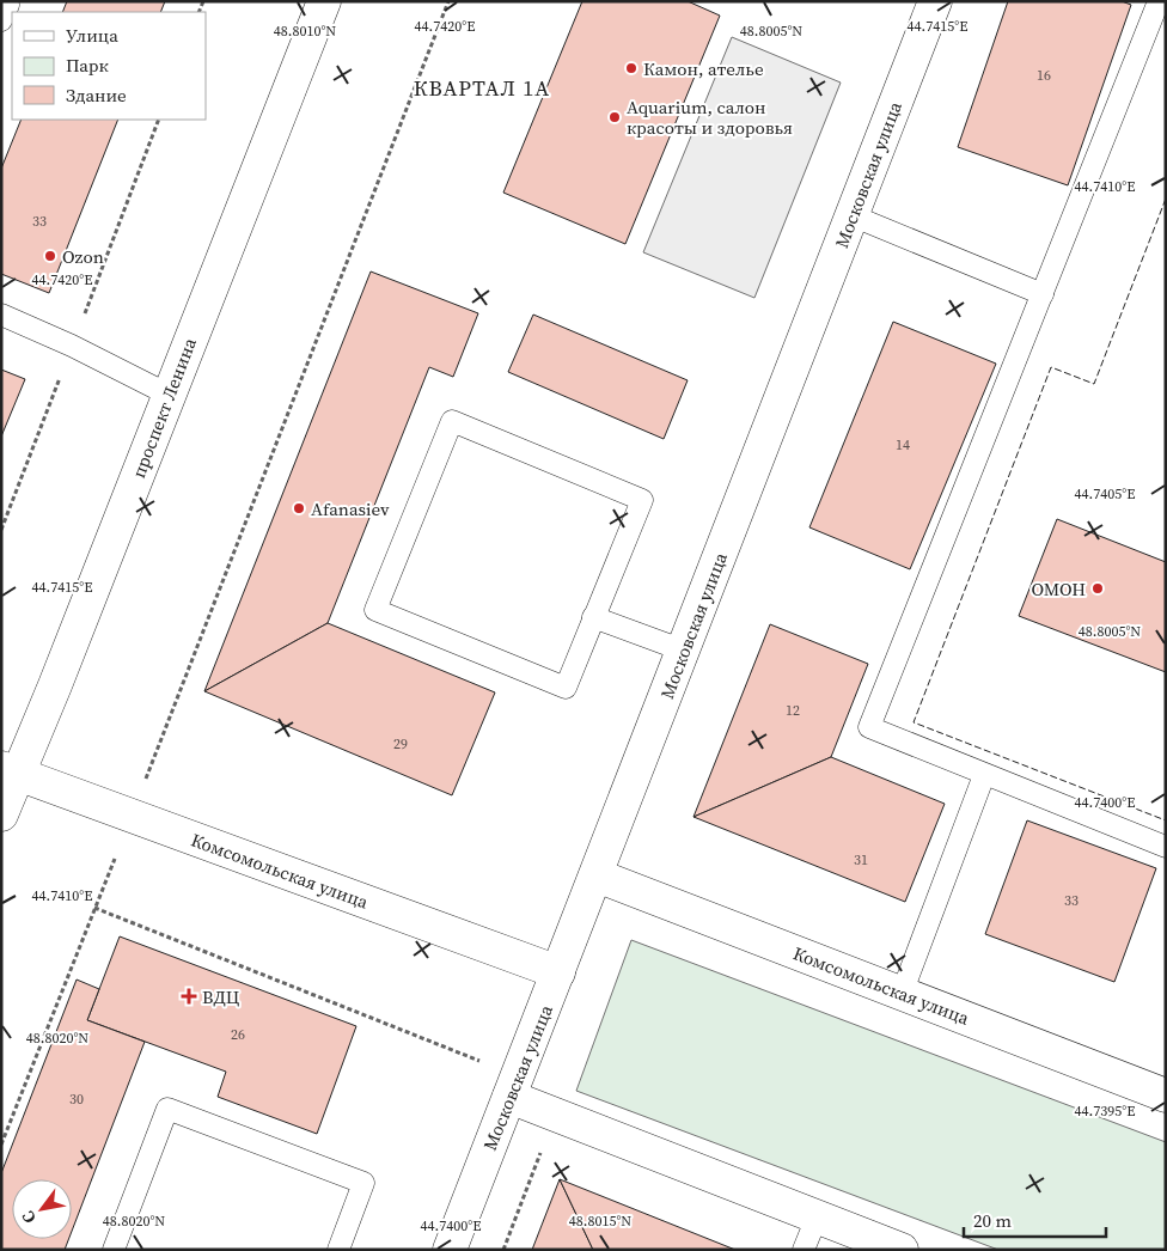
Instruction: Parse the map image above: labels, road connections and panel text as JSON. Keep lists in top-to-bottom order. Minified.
{"streets":{"street":["Московская улица","проспект Ленина","Комсомольская улица"]},"crossings":[["Московская улица","Комсомольская улица"],["проспект Ленина","Комсомольская улица"]],"districts":["КВАРТАЛ 1А"],"places":{"other":["Камон, ателье","Aquarium, салон красоты и здоровья","Ozon","Afanasiev","ОМОН"],"health":["ВДЦ"]},"house_numbers":["16","33","14","12","29","31","33","26","30"],"legend":["Улица","Парк","Здание"],"scale_bar":"20 m","north":"bottom left","coordinates":["44.7415°E","44.7420°E","48.8010°N","48.8005°N","44.7410°E","44.7405°E","44.7400°E","48.8020°N","44.7395°E","48.8015°N"]}
